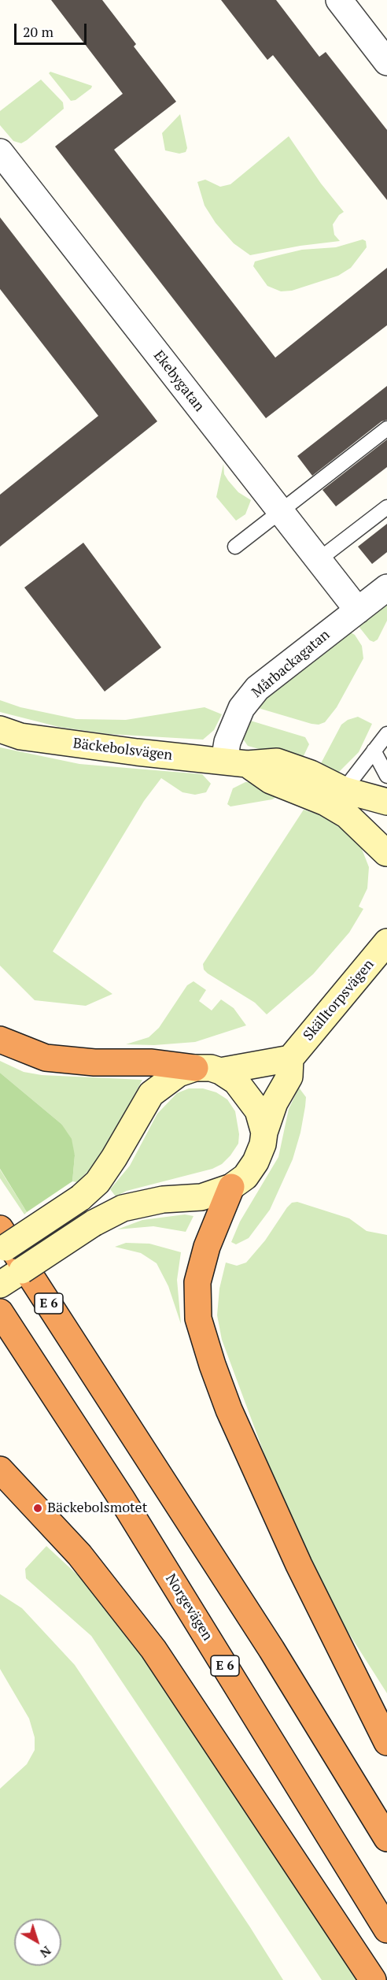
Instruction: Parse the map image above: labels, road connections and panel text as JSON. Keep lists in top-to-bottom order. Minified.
{"streets":{"highway":["E 6","Norgevägen"],"street":["Ekebygatan","Mårbackagatan","Bäckebolsvägen","Skälltorpsvägen"]},"crossings":[["Ekebygatan","Mårbackagatan"],["Mårbackagatan","Bäckebolsvägen"]],"places":["Bäckebolsmotet"],"scale_bar":"20 m","north":"bottom right"}
